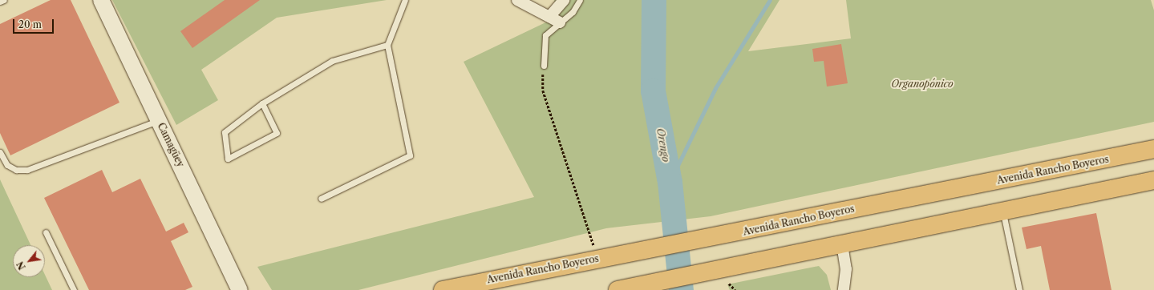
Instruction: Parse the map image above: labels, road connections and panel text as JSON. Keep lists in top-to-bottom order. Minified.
{"streets":{"highway":["Avenida Rancho Boyeros"],"main road":["Camagüey"]},"water":["Orengo"],"parks":["Organopónico"],"scale_bar":"20 m","north":"bottom left"}
